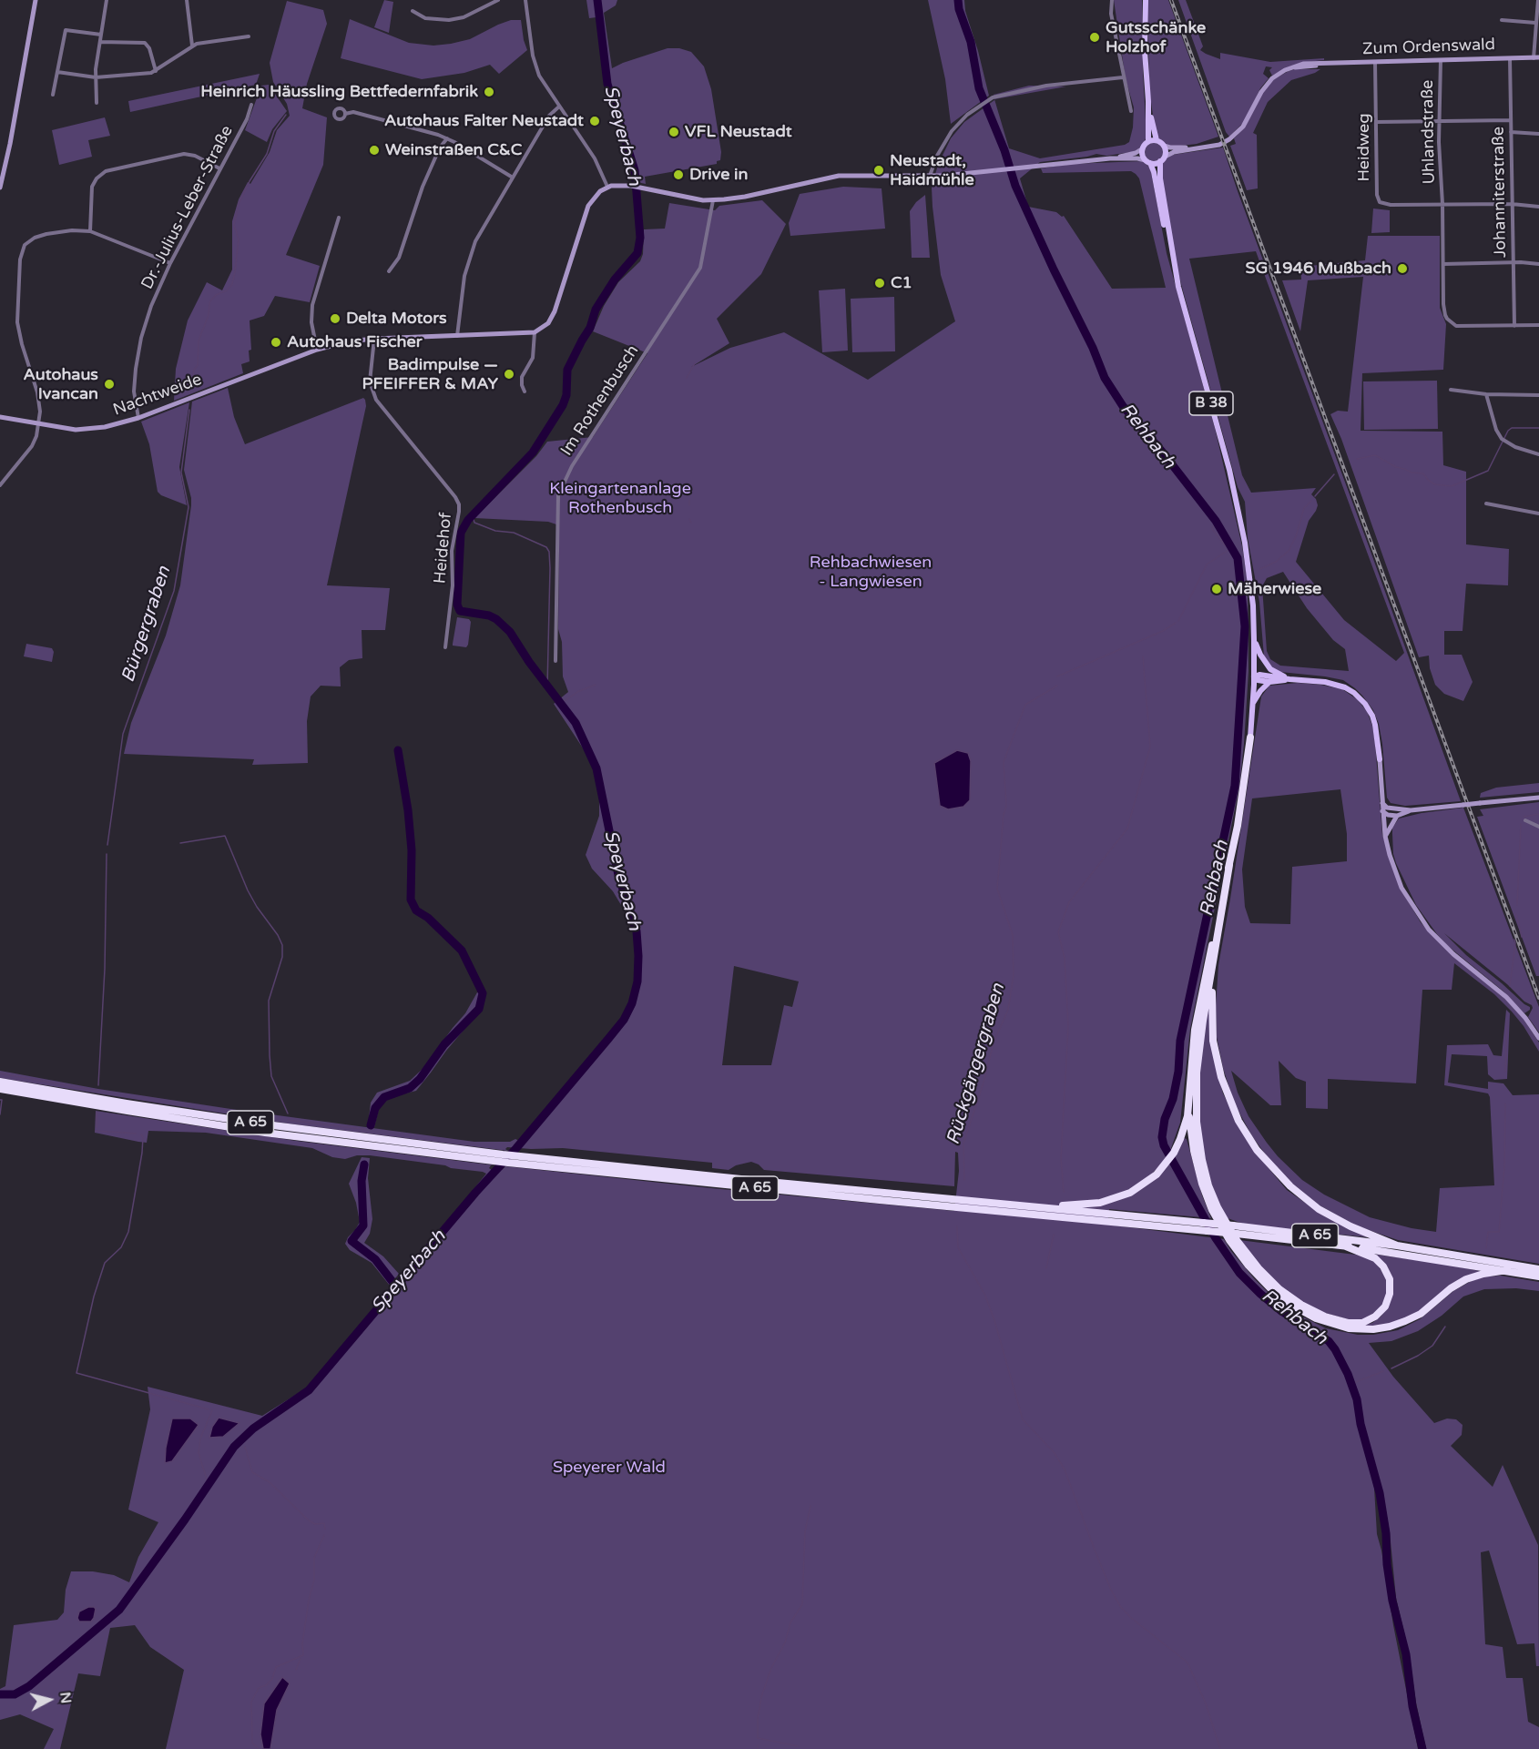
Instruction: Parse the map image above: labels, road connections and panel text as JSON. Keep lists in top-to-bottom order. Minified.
{"streets":{"highway":["B 38","A 65"],"street":["Zum Ordenswald","Uhlandstraße","Heidweg","Johanniterstraße","Dr.-Julius-Leber-Straße","Nachtweide","Im Rothenbusch","Heidehof"]},"crossings":[["Zum Ordenswald","Uhlandstraße"],["Zum Ordenswald","Heidweg"],["Zum Ordenswald","Johanniterstraße"],["Zum Ordenswald","B 38"],["Uhlandstraße","Heidweg"],["Uhlandstraße","Johanniterstraße"],["Dr.-Julius-Leber-Straße","Nachtweide"],["Nachtweide","Heidehof"]],"water":["Speyerbach","Rehbach","Bürgergraben","Rückgängergraben"],"parks":["Kleingartenanlage Rothenbusch","Rehbachwiesen - Langwiesen","Speyerer Wald"],"places":["Gutsschänke Holzhof","Heinrich Häussling Bettfedernfabrik","Autohaus Falter Neustadt","VFL Neustadt","Weinstraßen C&C","Neustadt, Haidmühle","Drive in","SG 1946 Mußbach","C1","Delta Motors","Autohaus Fischer","Badimpulse — PFEIFFER & MAY","Autohaus Ivancan","Mäherwiese"],"north":"right"}
